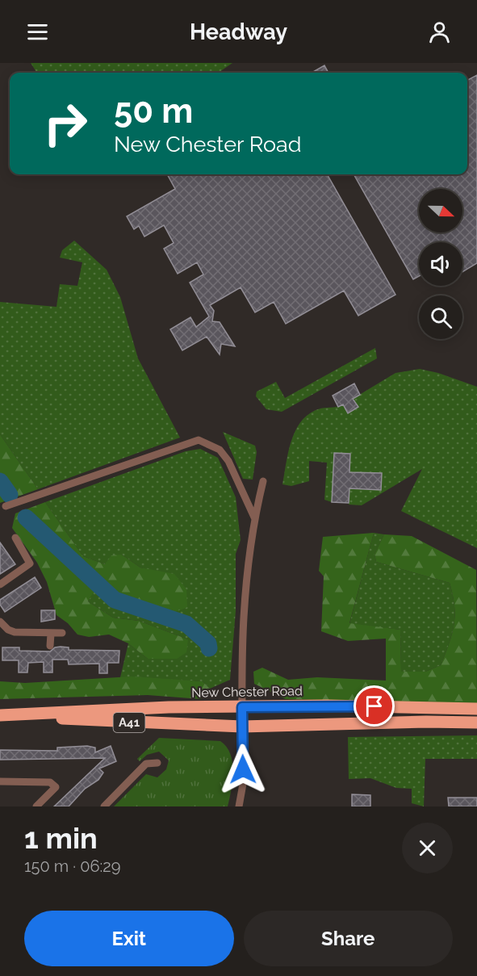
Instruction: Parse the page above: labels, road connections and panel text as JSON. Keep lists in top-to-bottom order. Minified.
{"streets":{"highway":["New Chester Road","A41"]},"north":"right","page":{"header":"Headway","turn":["50 m","New Chester Road"],"heading":["1 min","150 m · 06:29"],"buttons":["Exit","Share"]}}
